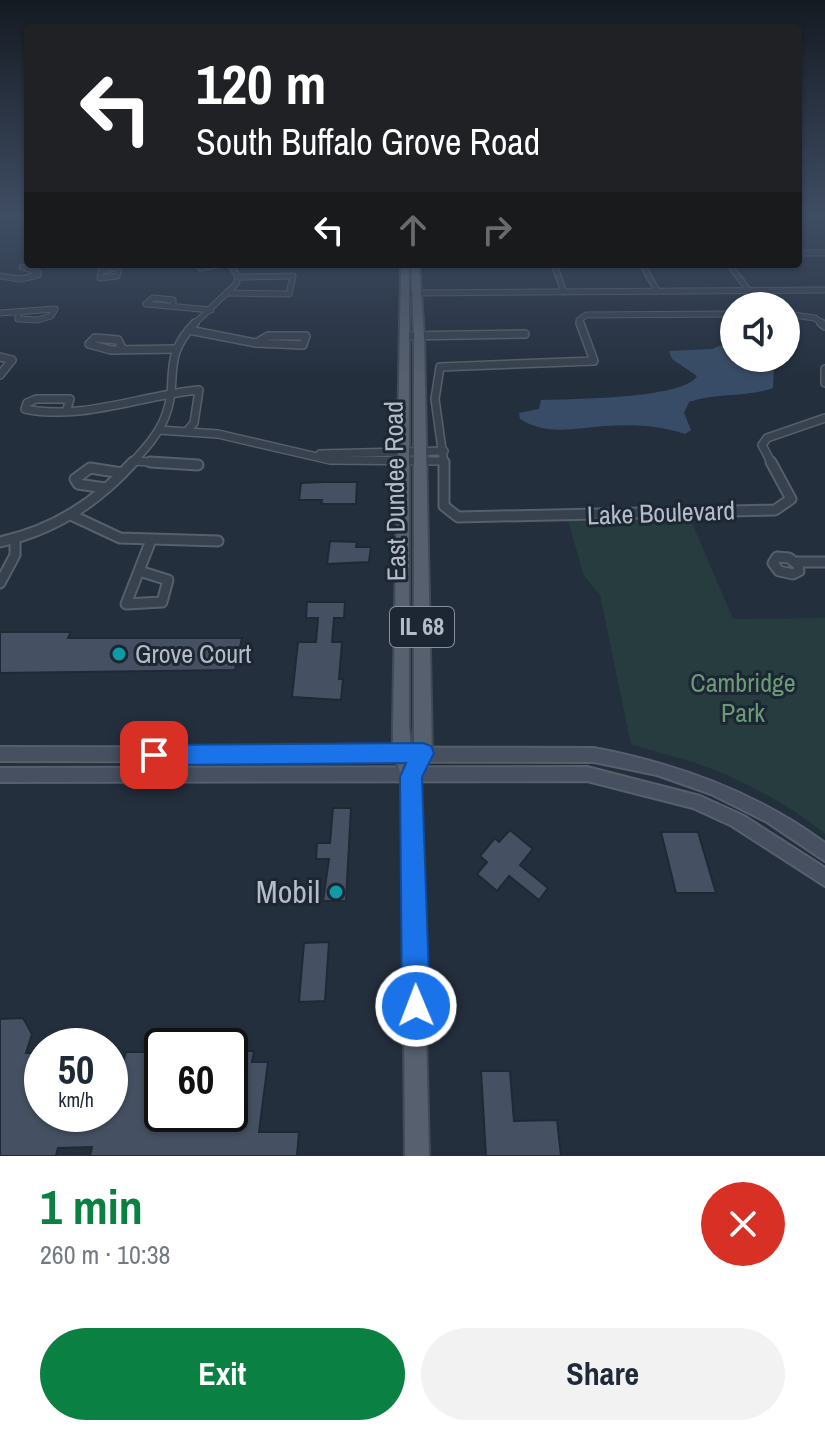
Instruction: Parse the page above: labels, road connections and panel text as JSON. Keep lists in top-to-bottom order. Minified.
{"streets":{"main road":["East Dundee Road","IL 68"],"street":["Lake Boulevard"]},"crossings":[["East Dundee Road","IL 68"]],"parks":["Cambridge Park"],"places":["Grove Court","Mobil"],"page":{"turn":["120 m","South Buffalo Grove Road"],"speed":"50 km/h","limit":"60","heading":["1 min","260 m · 10:38"],"buttons":["Exit","Share"]}}
